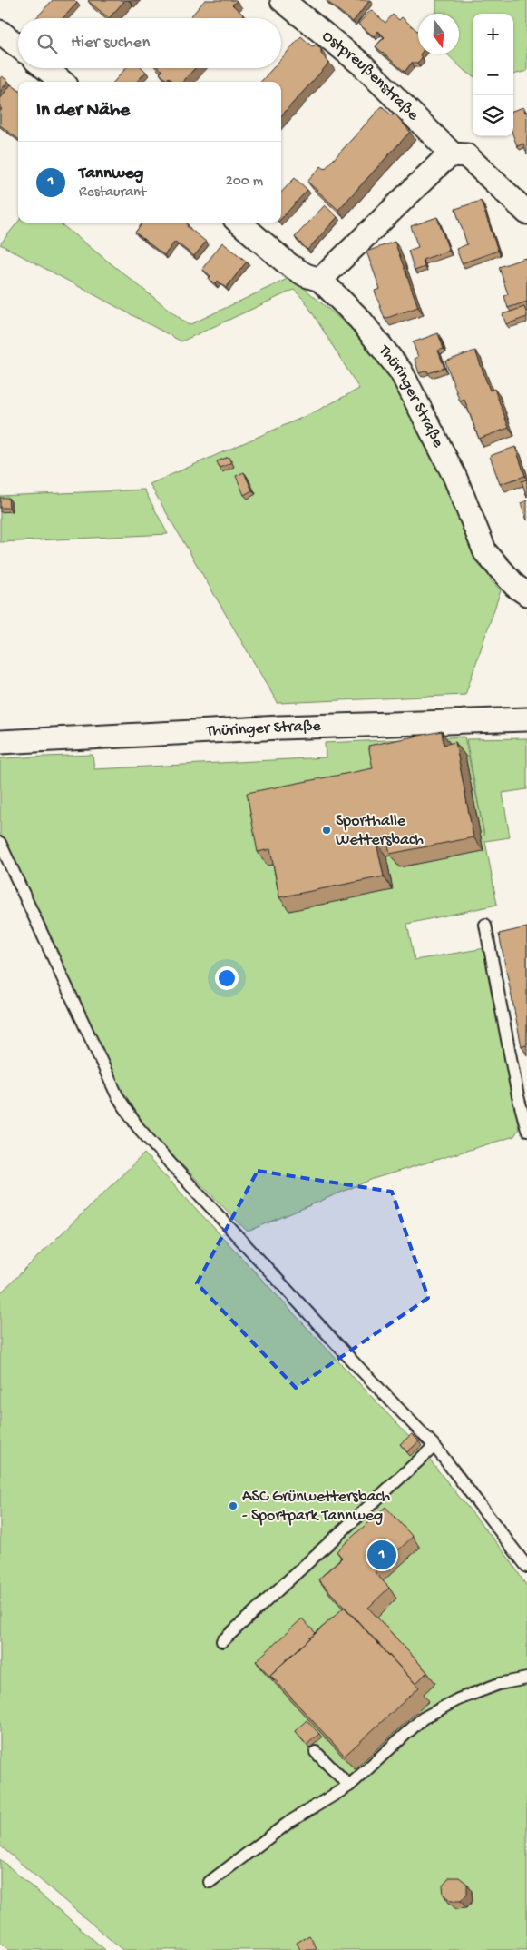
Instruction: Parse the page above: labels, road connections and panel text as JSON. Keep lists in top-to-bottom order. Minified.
{"streets":{"street":["Ostpreußenstraße","Thüringer Straße"]},"places":["Sporthalle Wettersbach","ASC Grünwettersbach - Sportpark Tannweg"],"north":"bottom","page":{"map_buttons":["+","−"],"search":"Hier suchen","heading":"In der Nähe","list":[{"mark":"1","name":"Tannweg","note":"Restaurant","value":"200 m"}],"pins":"1"}}
